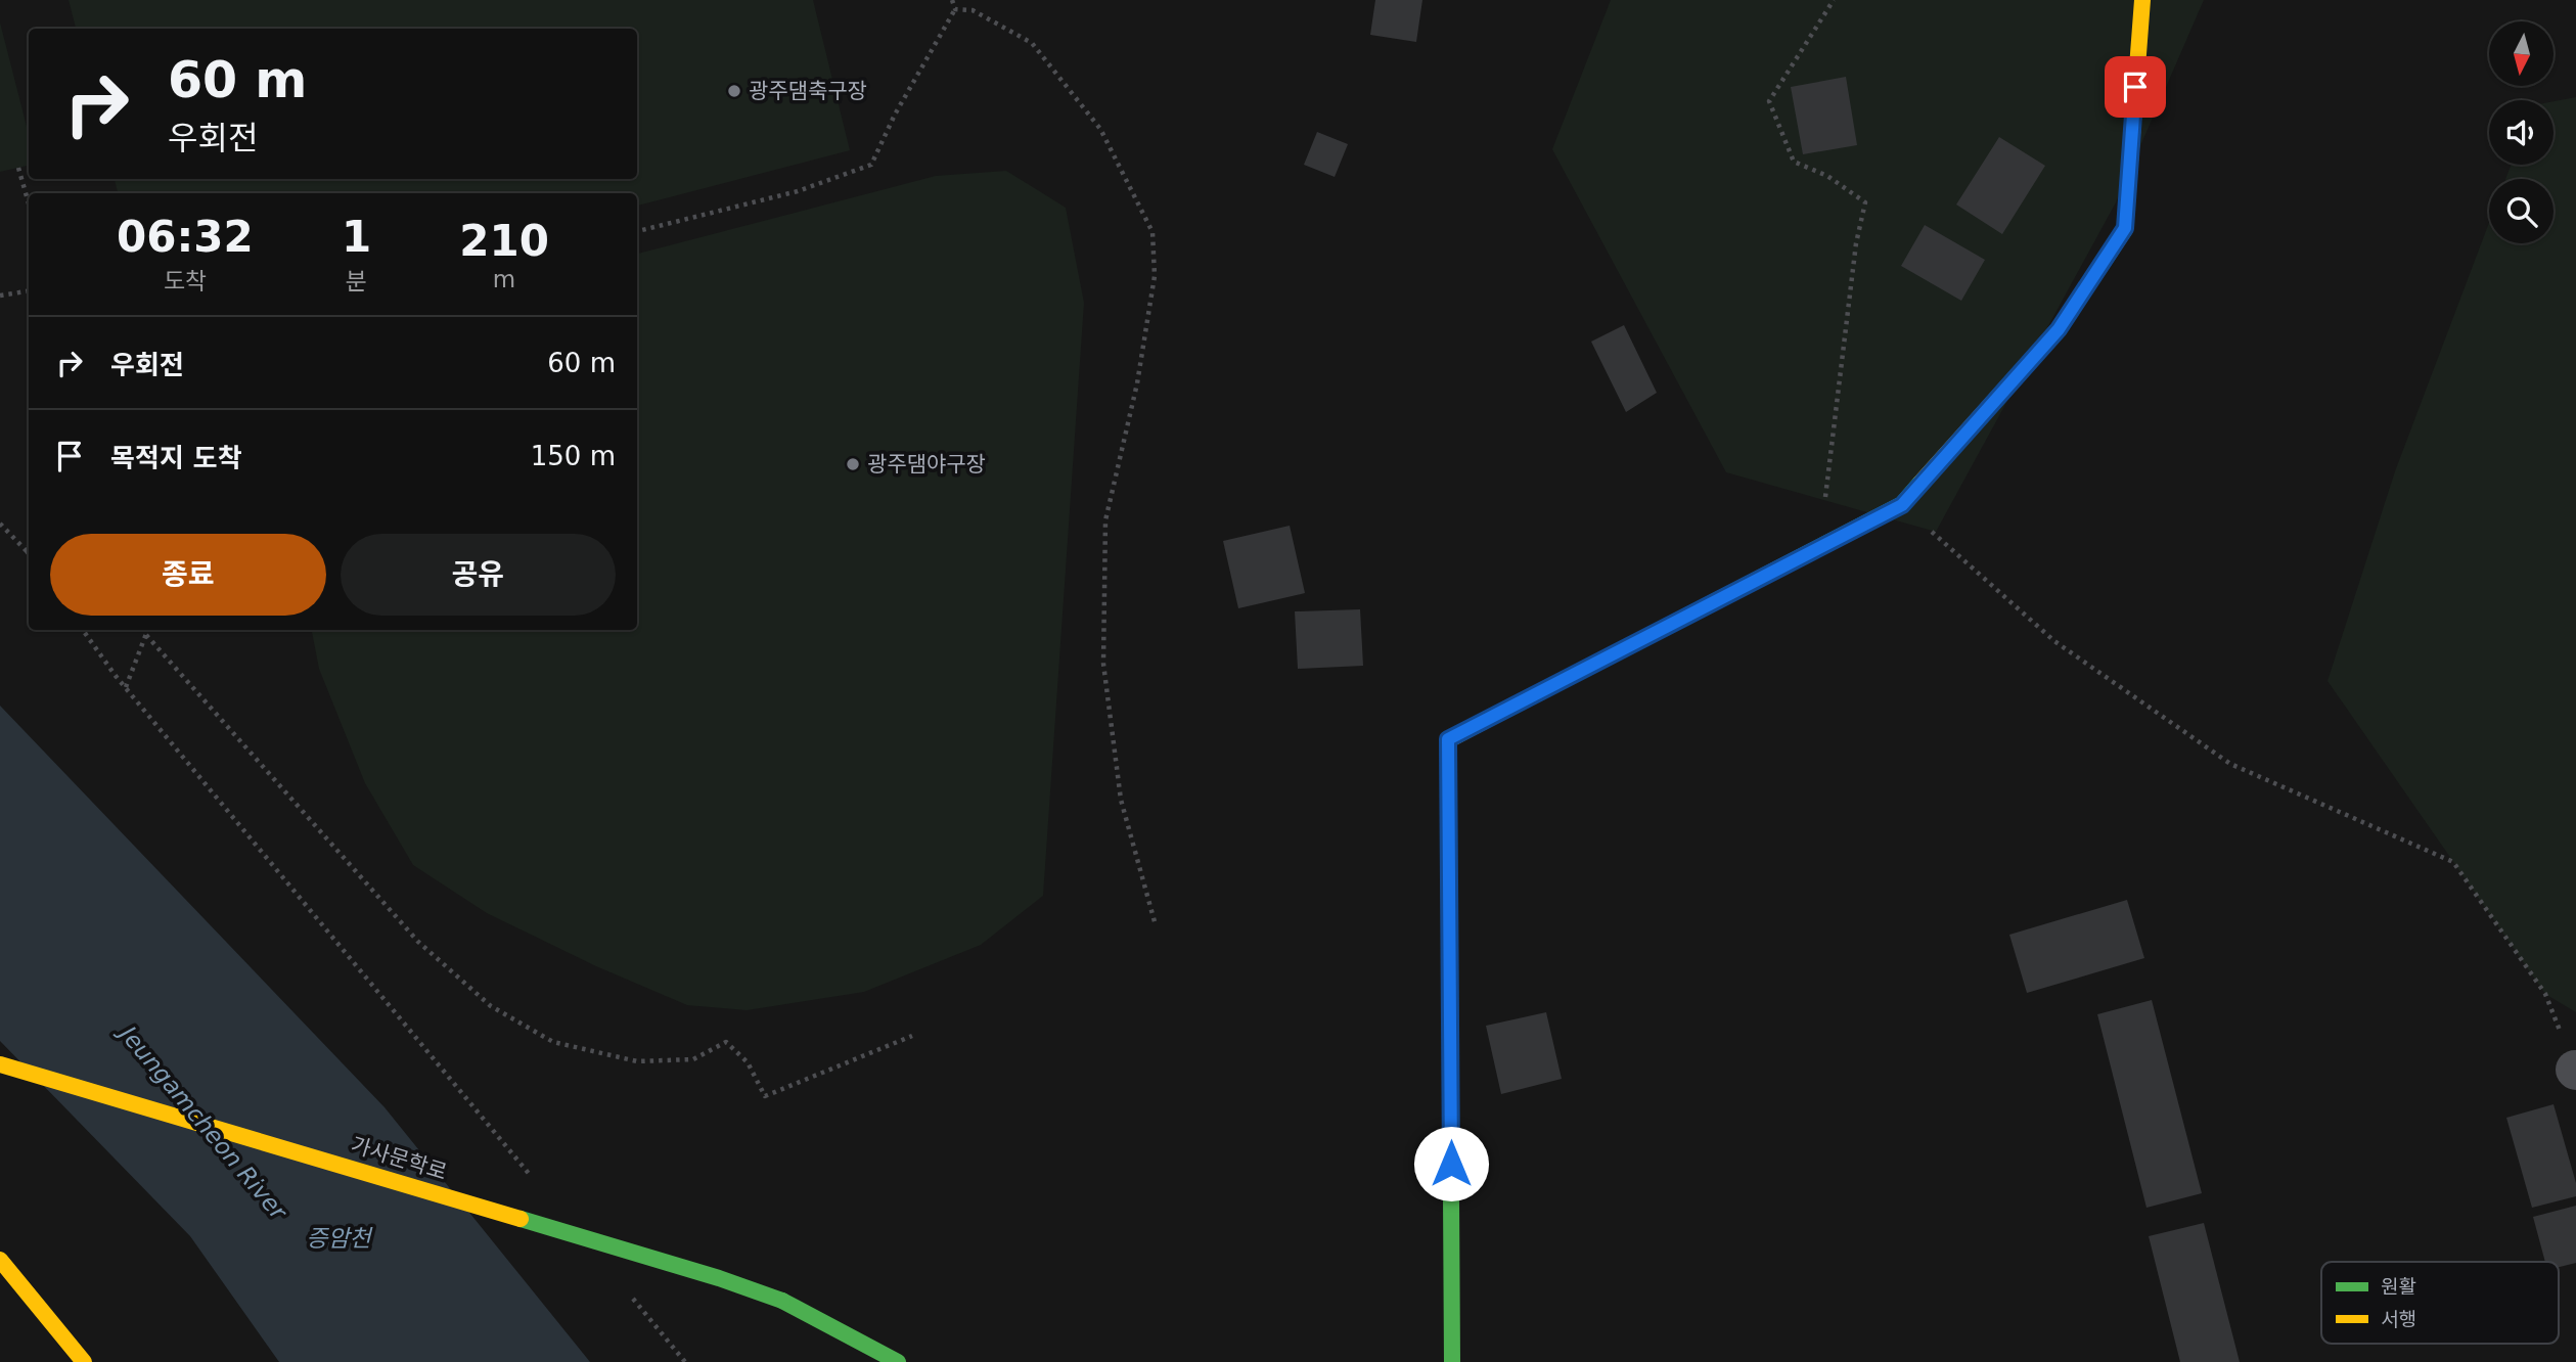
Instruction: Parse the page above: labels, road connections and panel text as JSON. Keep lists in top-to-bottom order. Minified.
{"streets":{"street":["가사문학로"]},"water":["Jeungamcheon River","증암천"],"places":["광주댐축구장","광주댐야구장"],"legend":["원활","서행"],"north":"bottom","page":{"turn":["60 m","우회전"],"eta":["06:32","도착","1","분","210","m"],"list":[{"name":"우회전","value":"60 m"},{"name":"목적지 도착","value":"150 m"}],"buttons":["종료","공유"]}}
